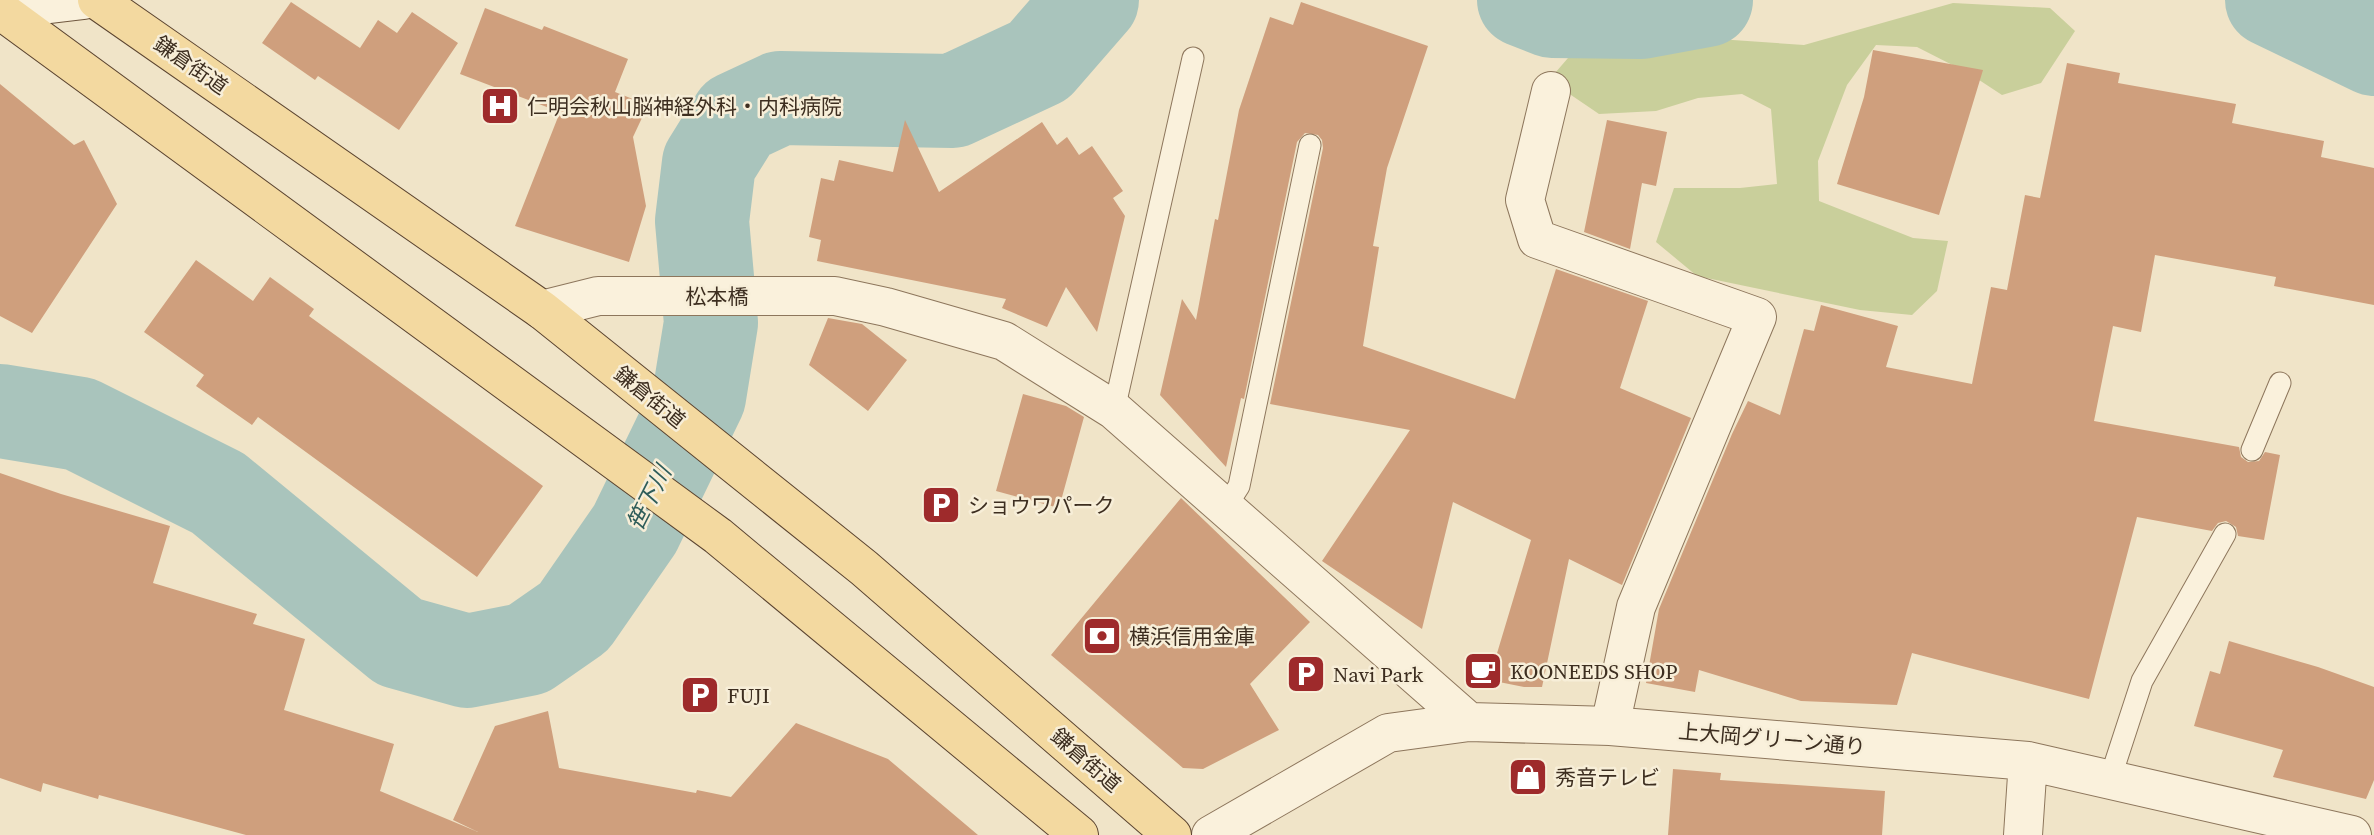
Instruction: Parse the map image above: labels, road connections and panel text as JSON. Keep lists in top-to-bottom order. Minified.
{"streets":{"main road":["鎌倉街道"],"street":["松本橋","上大岡グリーン通り"]},"crossings":[["鎌倉街道","松本橋"],["松本橋","上大岡グリーン通り"]],"water":["笹下川"],"places":{"hospital":["仁明会秋山脳神経外科・内科病院"],"parking":["ショウワパーク","Navi Park","FUJI"],"bank":["横浜信用金庫"],"cafe":["KOONEEDS SHOP"],"shop":["秀音テレビ"]}}
